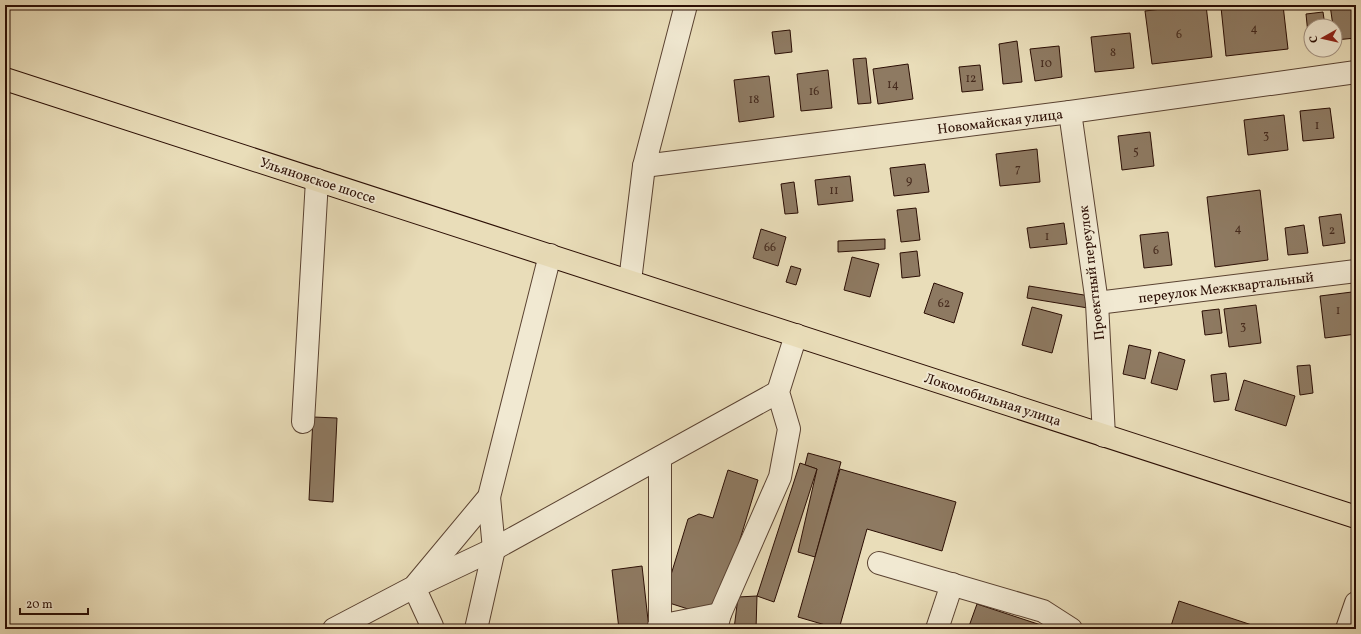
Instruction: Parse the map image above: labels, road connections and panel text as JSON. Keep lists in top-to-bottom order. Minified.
{"streets":{"main road":["Ульяновское шоссе","Локомобильная улица"],"street":["Новомайская улица","Проектный переулок","переулок Межквартальный"]},"crossings":[["Новомайская улица","Проектный переулок"],["Ульяновское шоссе","Локомобильная улица"],["Проектный переулок","переулок Межквартальный"],["Проектный переулок","Локомобильная улица"]],"house_numbers":["4","6","8","10","12","14","16","18","1","3","5","7","9","11","4","2","1","66","6","62","1","3"],"scale_bar":"20 m","north":"left"}
